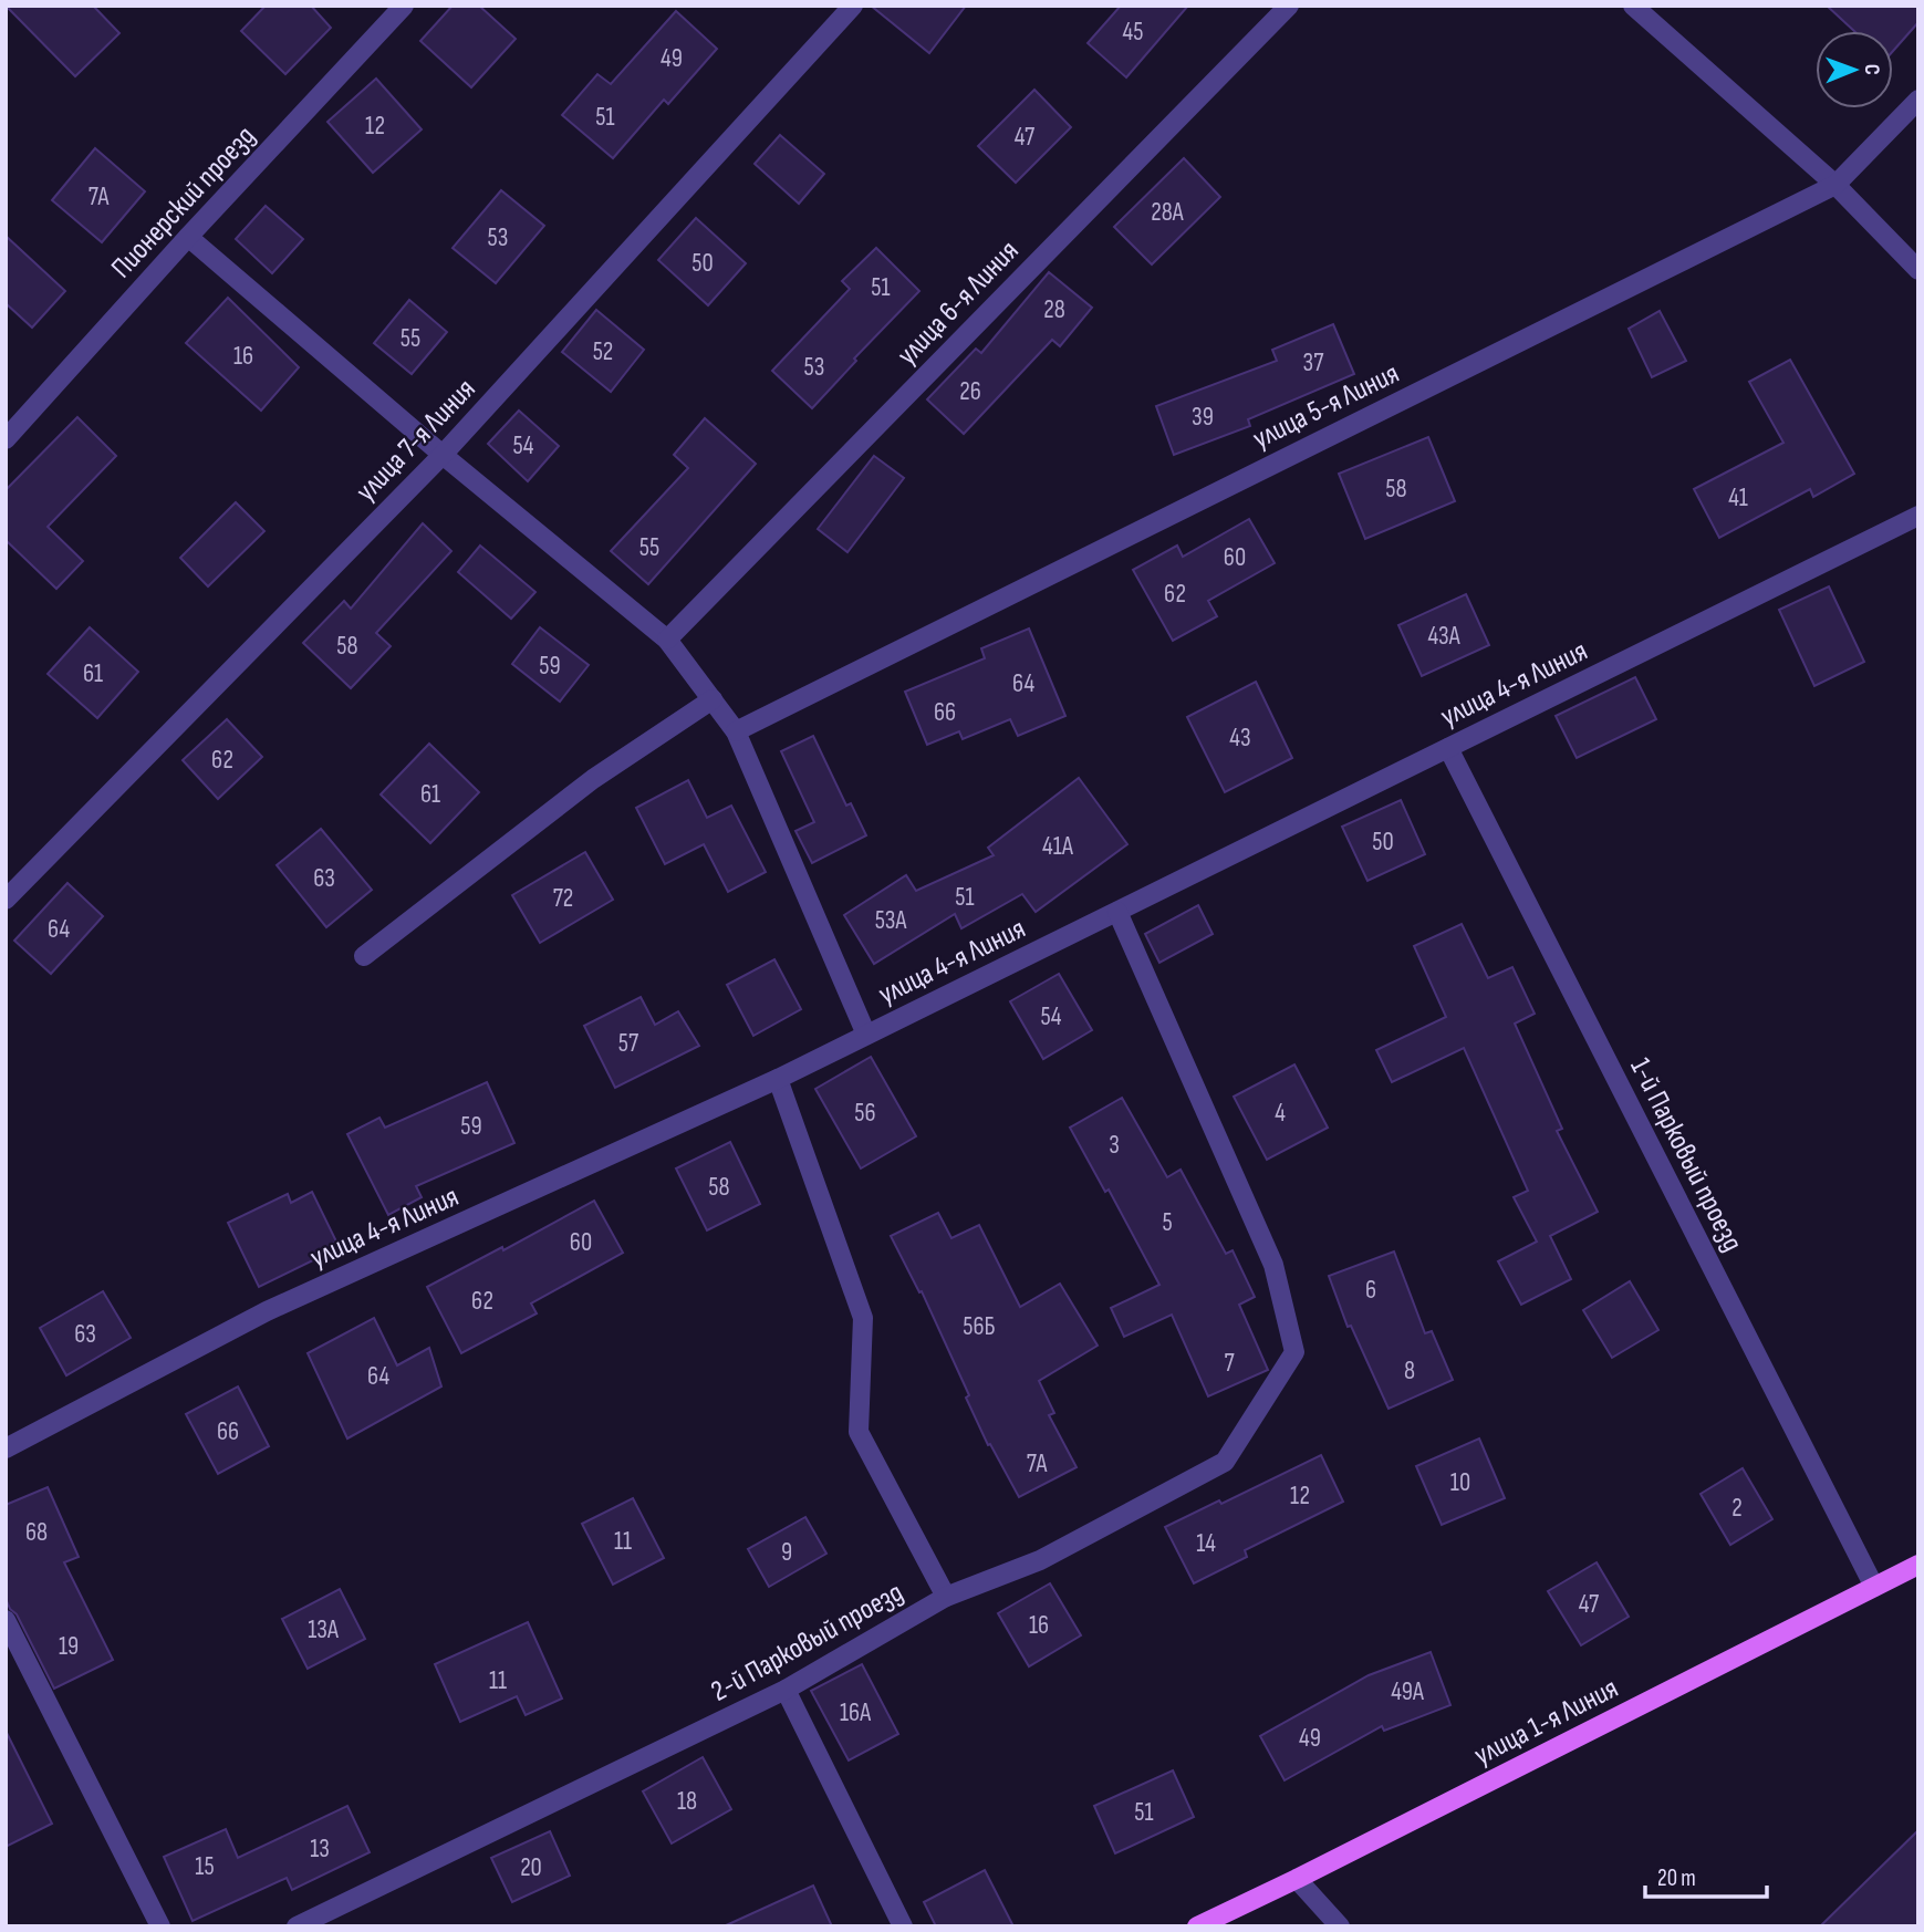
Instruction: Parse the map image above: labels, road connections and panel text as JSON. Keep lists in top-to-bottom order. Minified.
{"streets":{"main road":["улица 1-я Линия"],"street":["Пионерский проезд","улица 6-я Линия","улица 5-я Линия","улица 7-я Линия","улица 4-я Линия","1-й Парковый проезд","2-й Парковый проезд"]},"crossings":[["улица 4-я Линия","1-й Парковый проезд"],["улица 4-я Линия","2-й Парковый проезд"],["1-й Парковый проезд","улица 1-я Линия"]],"house_numbers":["45","49","51","12","47","7А","28А","53","50","51","28","55","52","16","37","53","26","39","54","58","41","55","60","62","43А","58","59","61","64","66","43","62","61","50","41А","63","51","72","53А","64","54","57","56","4","59","3","58","5","60","6","62","56Б","63","7","8","64","66","7А","10","12","2","68","11","14","9","47","16","13А","19","11","49А","16А","49","18","51","13","15","20"],"scale_bar":"20 m","north":"right"}
